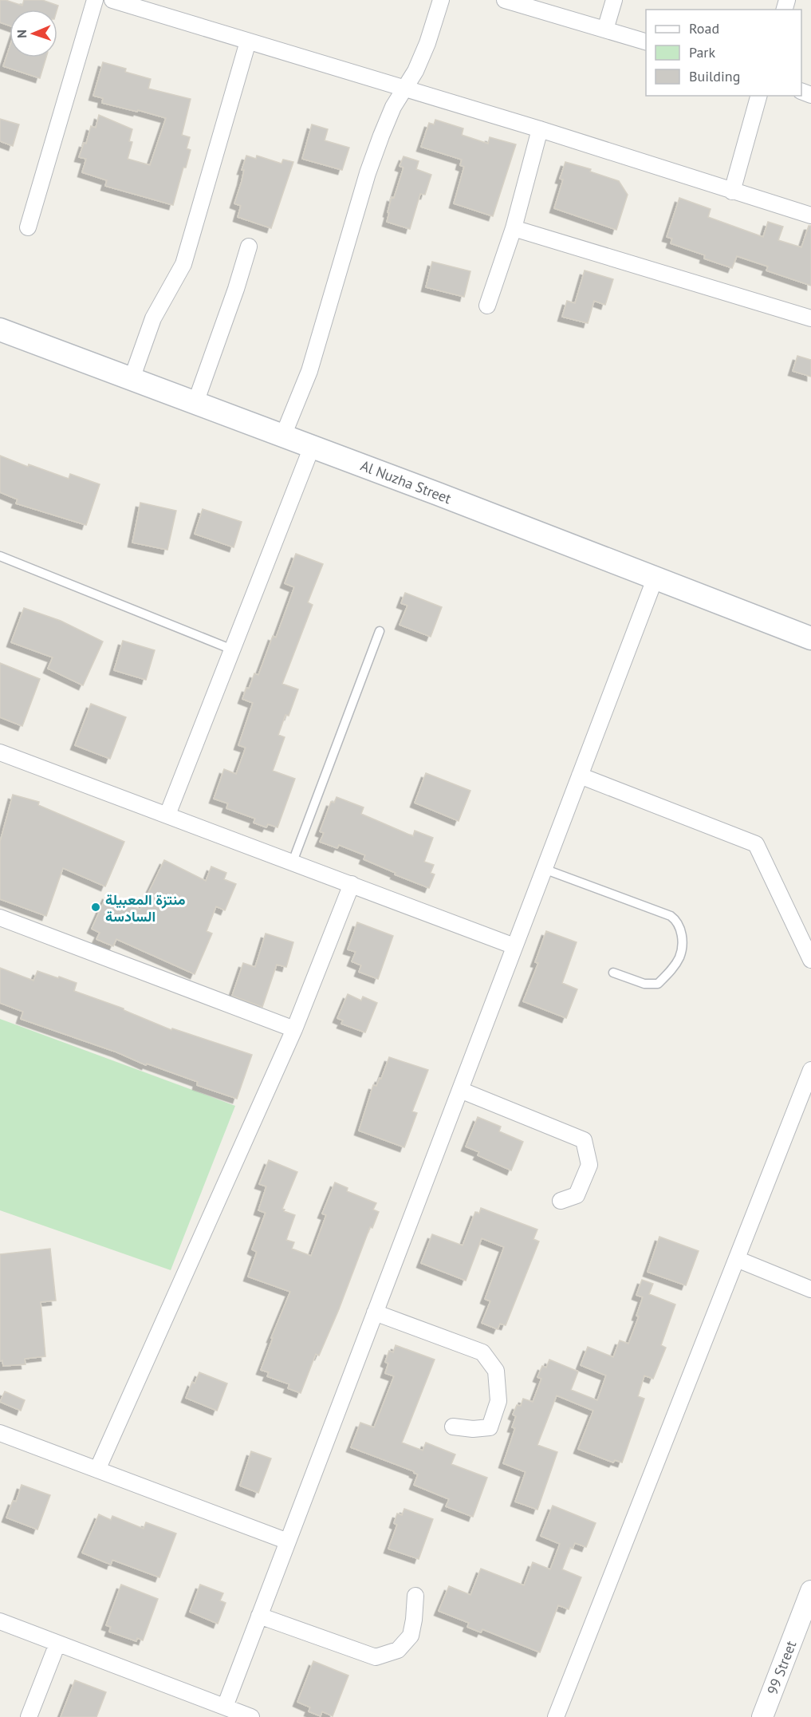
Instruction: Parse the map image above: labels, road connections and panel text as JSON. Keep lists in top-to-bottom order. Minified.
{"streets":{"main road":["Al Nuzha Street"],"street":["99 Street"]},"places":["منتزة المعبيلة السادسة"],"legend":["Road","Park","Building"],"north":"left"}
